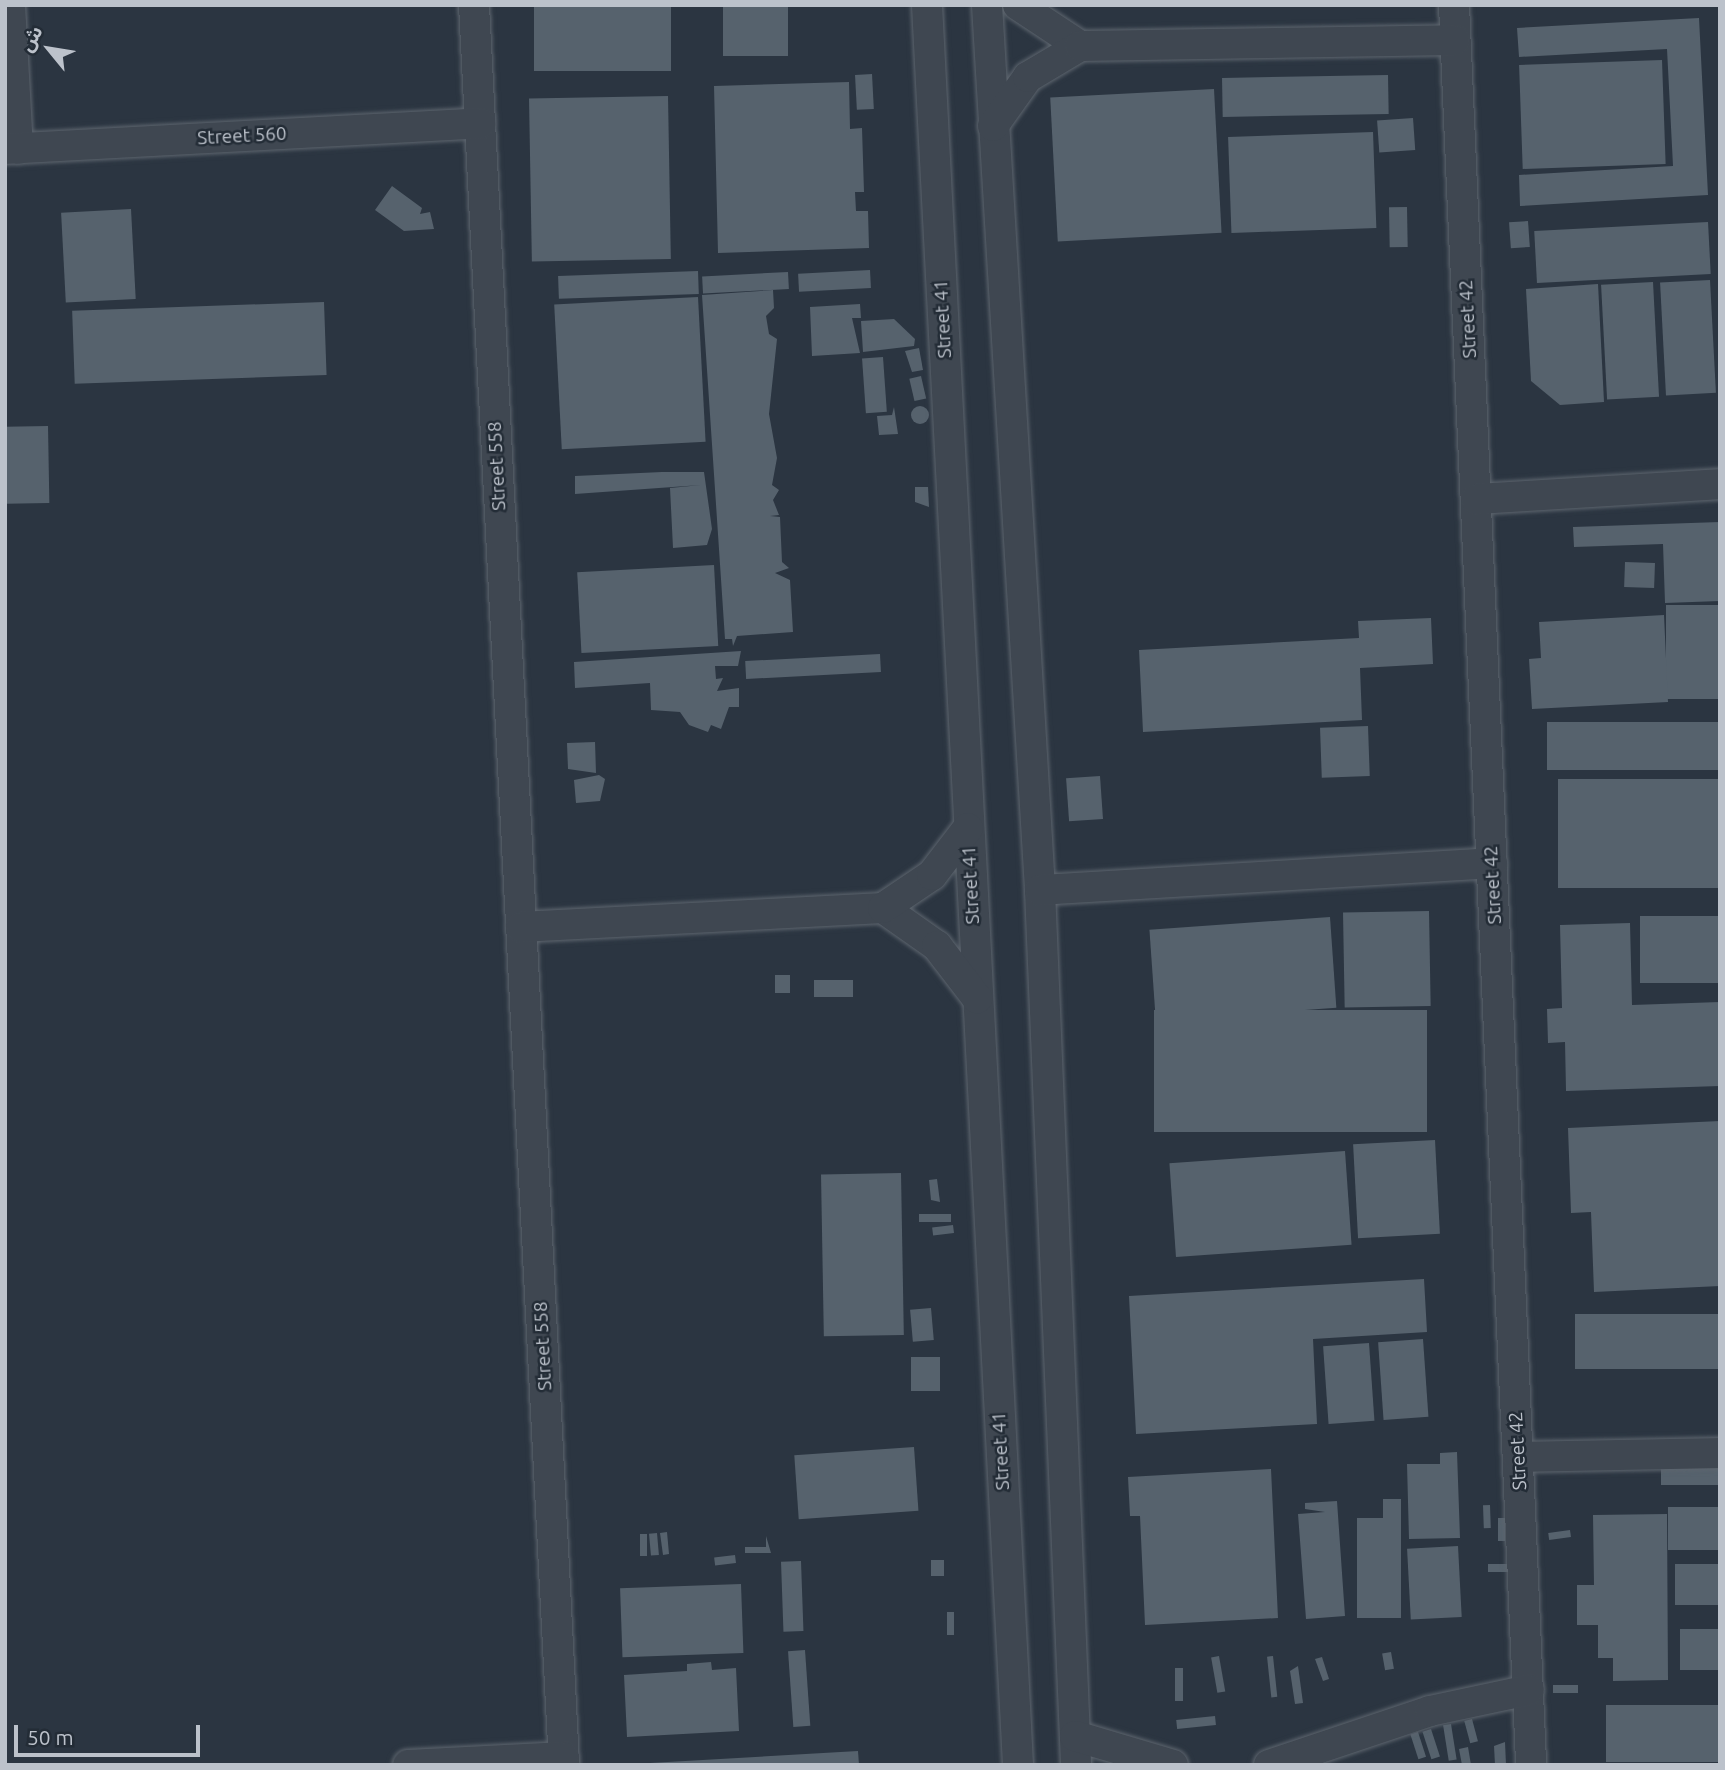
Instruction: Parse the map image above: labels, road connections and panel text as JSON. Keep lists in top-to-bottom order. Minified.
{"streets":{"street":["Street 560","Street 41","Street 42","Street 558"]},"crossings":[["Street 560","Street 558"]],"scale_bar":"50 m","north":"top left"}
